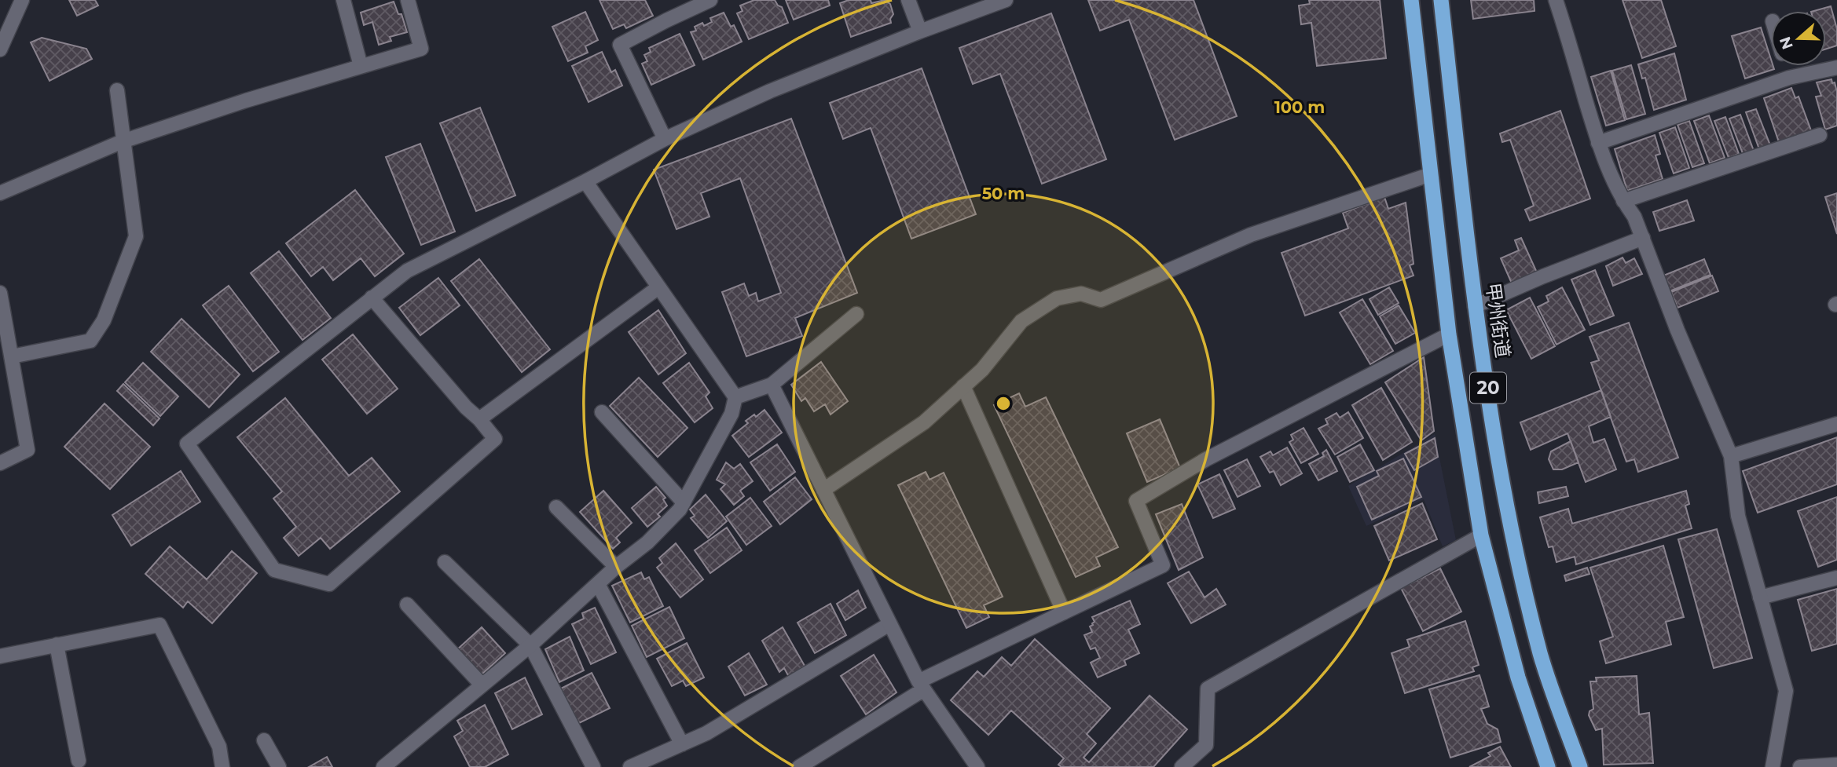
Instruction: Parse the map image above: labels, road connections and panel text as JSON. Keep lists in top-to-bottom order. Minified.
{"streets":{"highway":["甲州街道","20"]},"north":"left","rings":["100 m","50 m"]}
